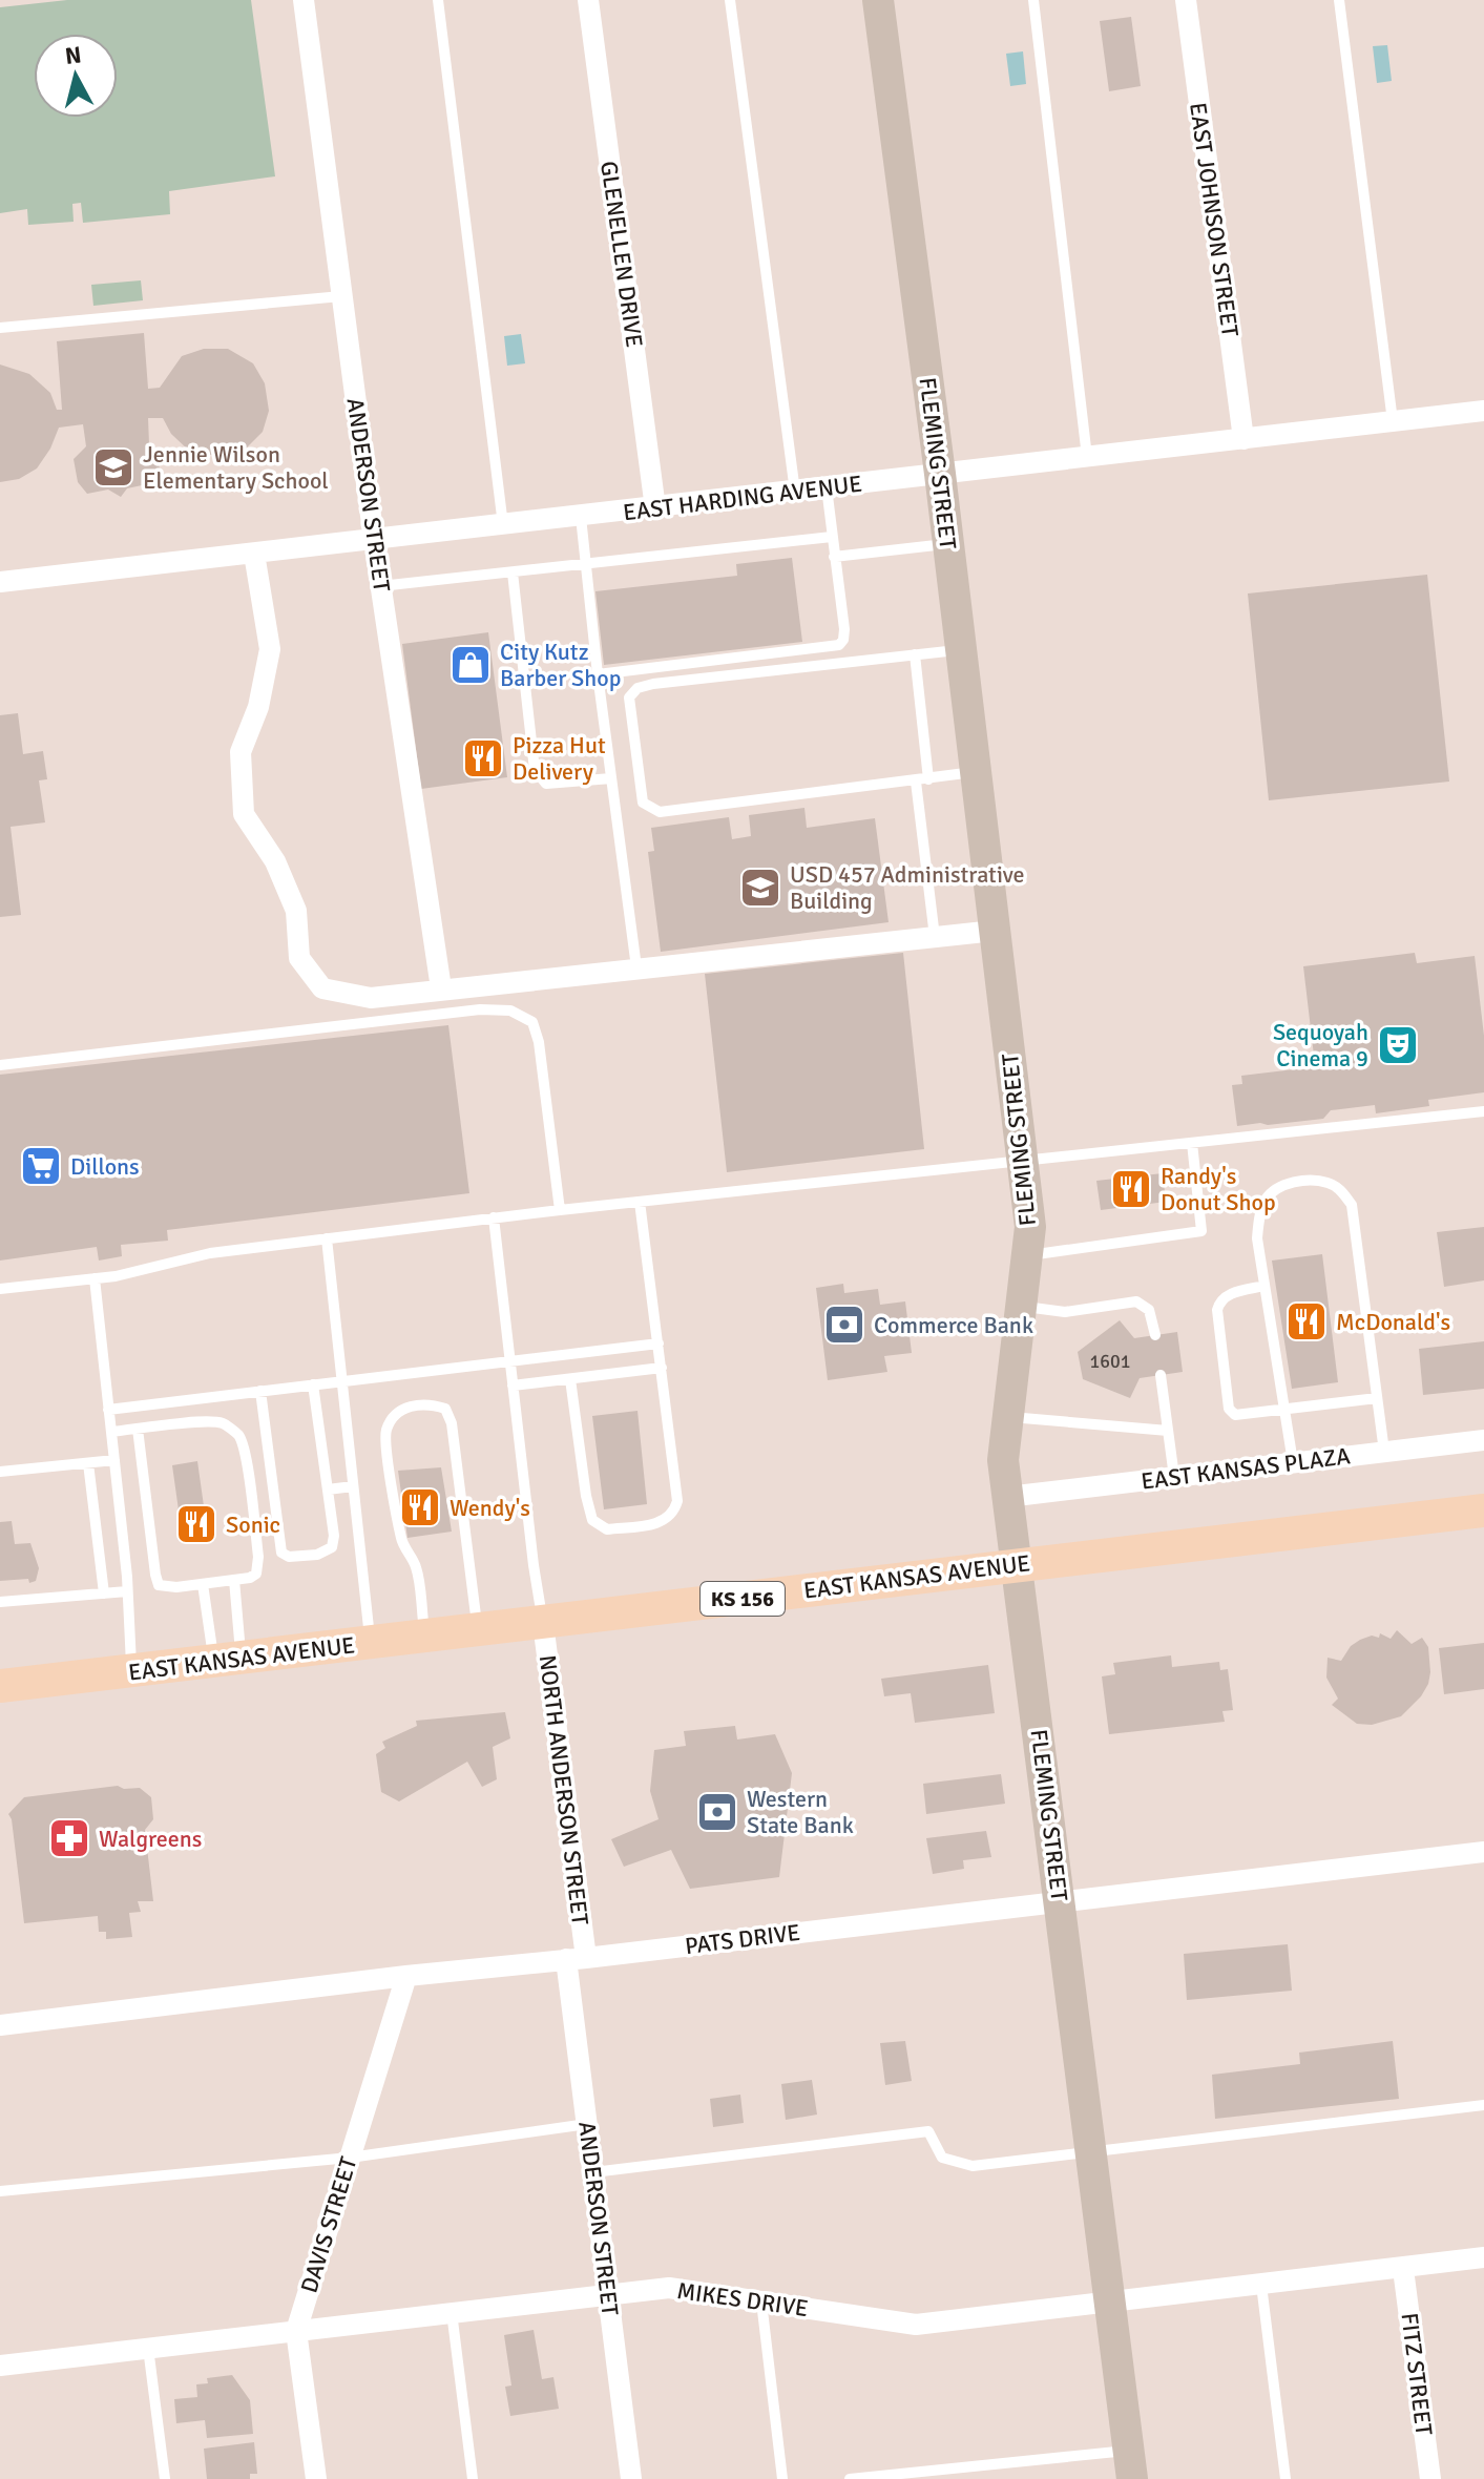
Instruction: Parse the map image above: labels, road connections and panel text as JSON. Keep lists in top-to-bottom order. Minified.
{"streets":{"main road":["EAST KANSAS AVENUE","KS 156"],"street":["EAST JOHNSON STREET","GLENELLEN DRIVE","FLEMING STREET","ANDERSON STREET","EAST HARDING AVENUE","EAST KANSAS PLAZA","NORTH ANDERSON STREET","PATS DRIVE","DAVIS STREET","MIKES DRIVE","FITZ STREET"]},"crossings":[["EAST JOHNSON STREET","EAST HARDING AVENUE"],["GLENELLEN DRIVE","EAST HARDING AVENUE"],["FLEMING STREET","EAST HARDING AVENUE"],["FLEMING STREET","EAST KANSAS PLAZA"],["FLEMING STREET","EAST KANSAS AVENUE"],["FLEMING STREET","PATS DRIVE"],["FLEMING STREET","MIKES DRIVE"],["ANDERSON STREET","EAST HARDING AVENUE"],["ANDERSON STREET","NORTH ANDERSON STREET"],["ANDERSON STREET","PATS DRIVE"],["ANDERSON STREET","MIKES DRIVE"],["EAST KANSAS AVENUE","NORTH ANDERSON STREET"],["NORTH ANDERSON STREET","PATS DRIVE"],["PATS DRIVE","DAVIS STREET"],["DAVIS STREET","MIKES DRIVE"],["MIKES DRIVE","FITZ STREET"]],"places":{"school or university":["Jennie Wilson Elementary School","USD 457 Administrative Building"],"shop":["City Kutz Barber Shop"],"restaurant":["Pizza Hut Delivery","Randy's Donut Shop","McDonald's","Wendy's","Sonic"],"theatre":["Sequoyah Cinema 9"],"supermarket":["Dillons"],"bank":["Commerce Bank","Western State Bank"],"pharmacy":["Walgreens"]},"house_numbers":["1601"],"north":"top"}
